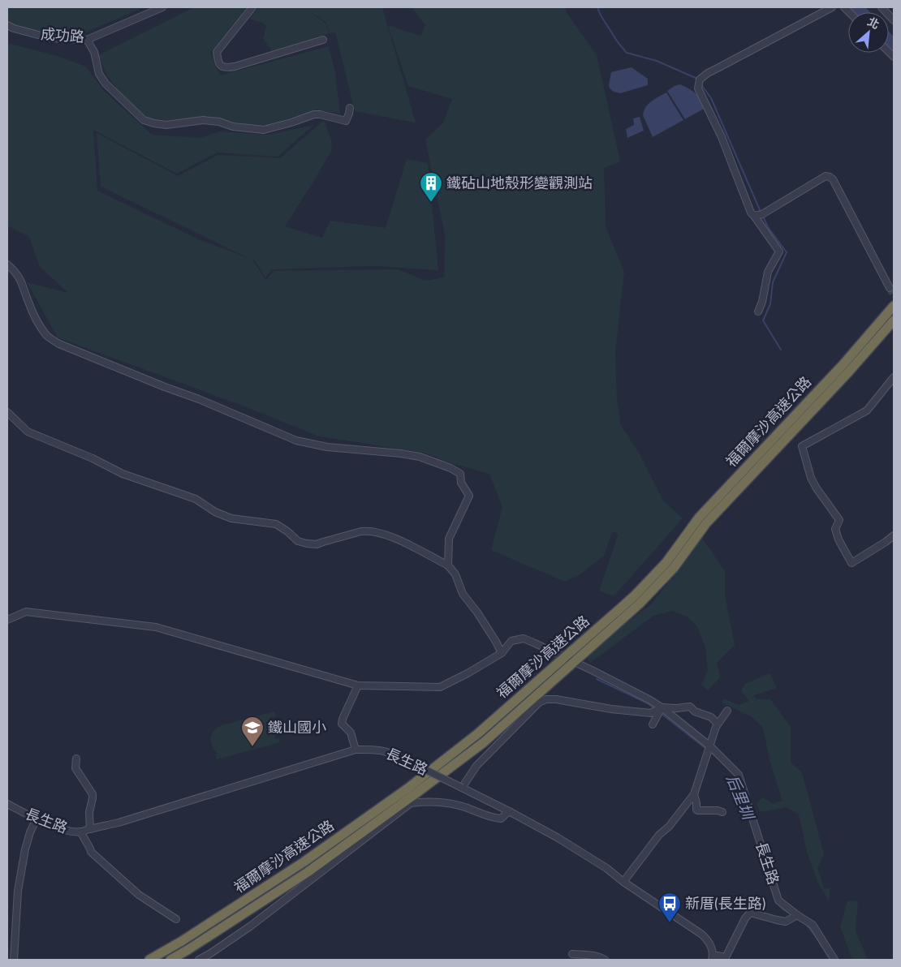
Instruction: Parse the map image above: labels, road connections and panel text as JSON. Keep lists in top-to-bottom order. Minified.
{"streets":{"highway":["福爾摩沙高速公路"],"street":["成功路","長生路"]},"water":["后里圳"],"places":{"building":["鐵砧山地殼形變觀測站"],"school or university":["鐵山國小"],"bus stop":["新厝(長生路)"]},"north":"top right"}
